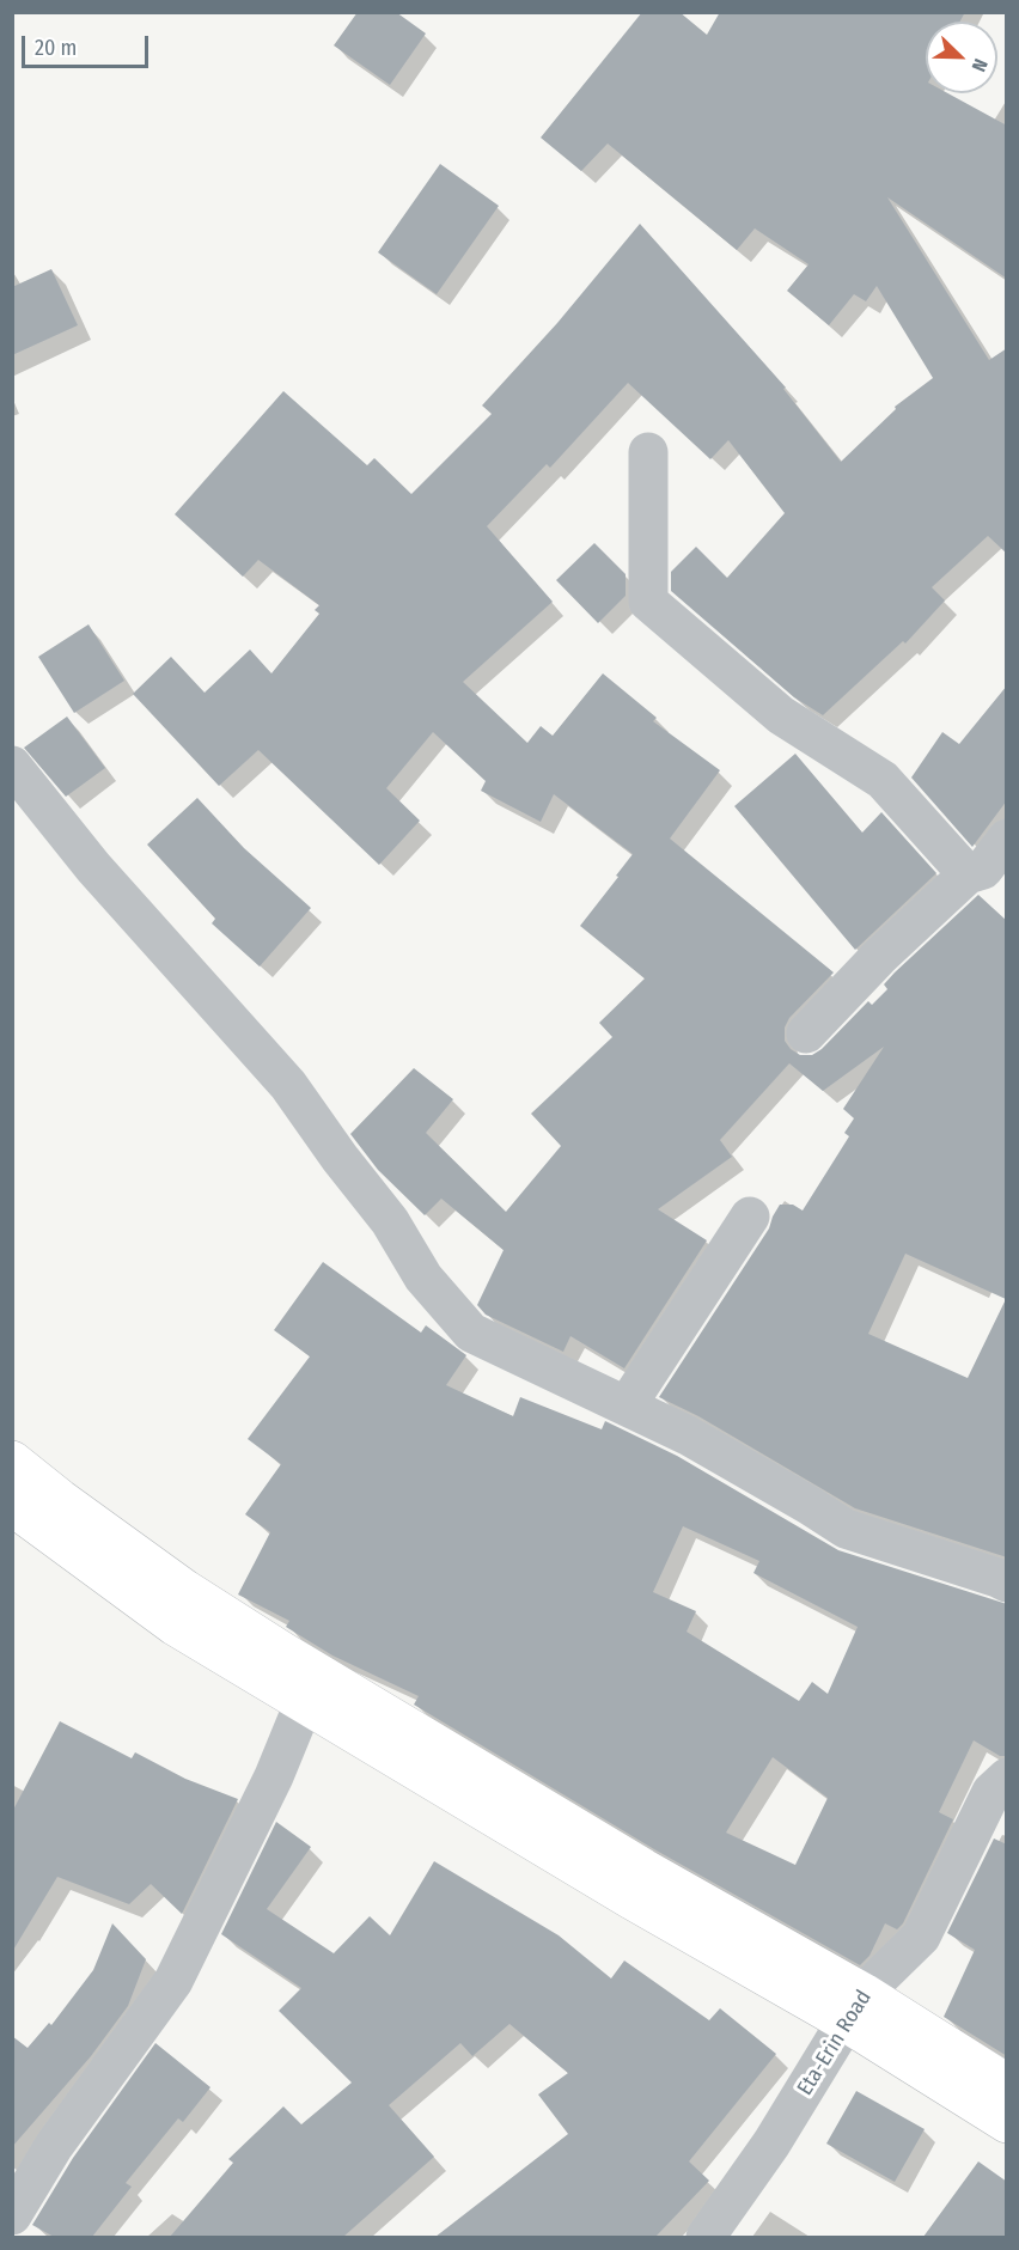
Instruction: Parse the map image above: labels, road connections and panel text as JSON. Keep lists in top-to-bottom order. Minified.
{"streets":{"street":["Eta-Erin Road"]},"scale_bar":"20 m","north":"bottom right"}
